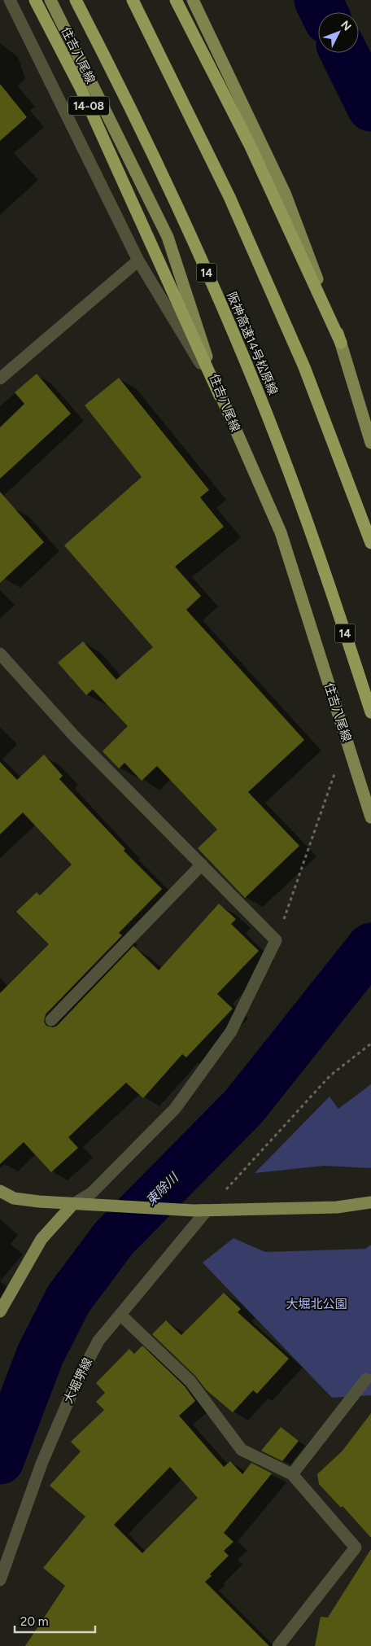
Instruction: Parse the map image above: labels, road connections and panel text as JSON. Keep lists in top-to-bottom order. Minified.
{"streets":{"highway":["14-08","14","阪神高速14号松原線"],"main road":["住吉八尾線"],"street":["大堀堺線"]},"crossings":[["住吉八尾線","14-08"]],"water":["東除川"],"parks":["大堀北公園"],"scale_bar":"20 m","north":"top right"}
